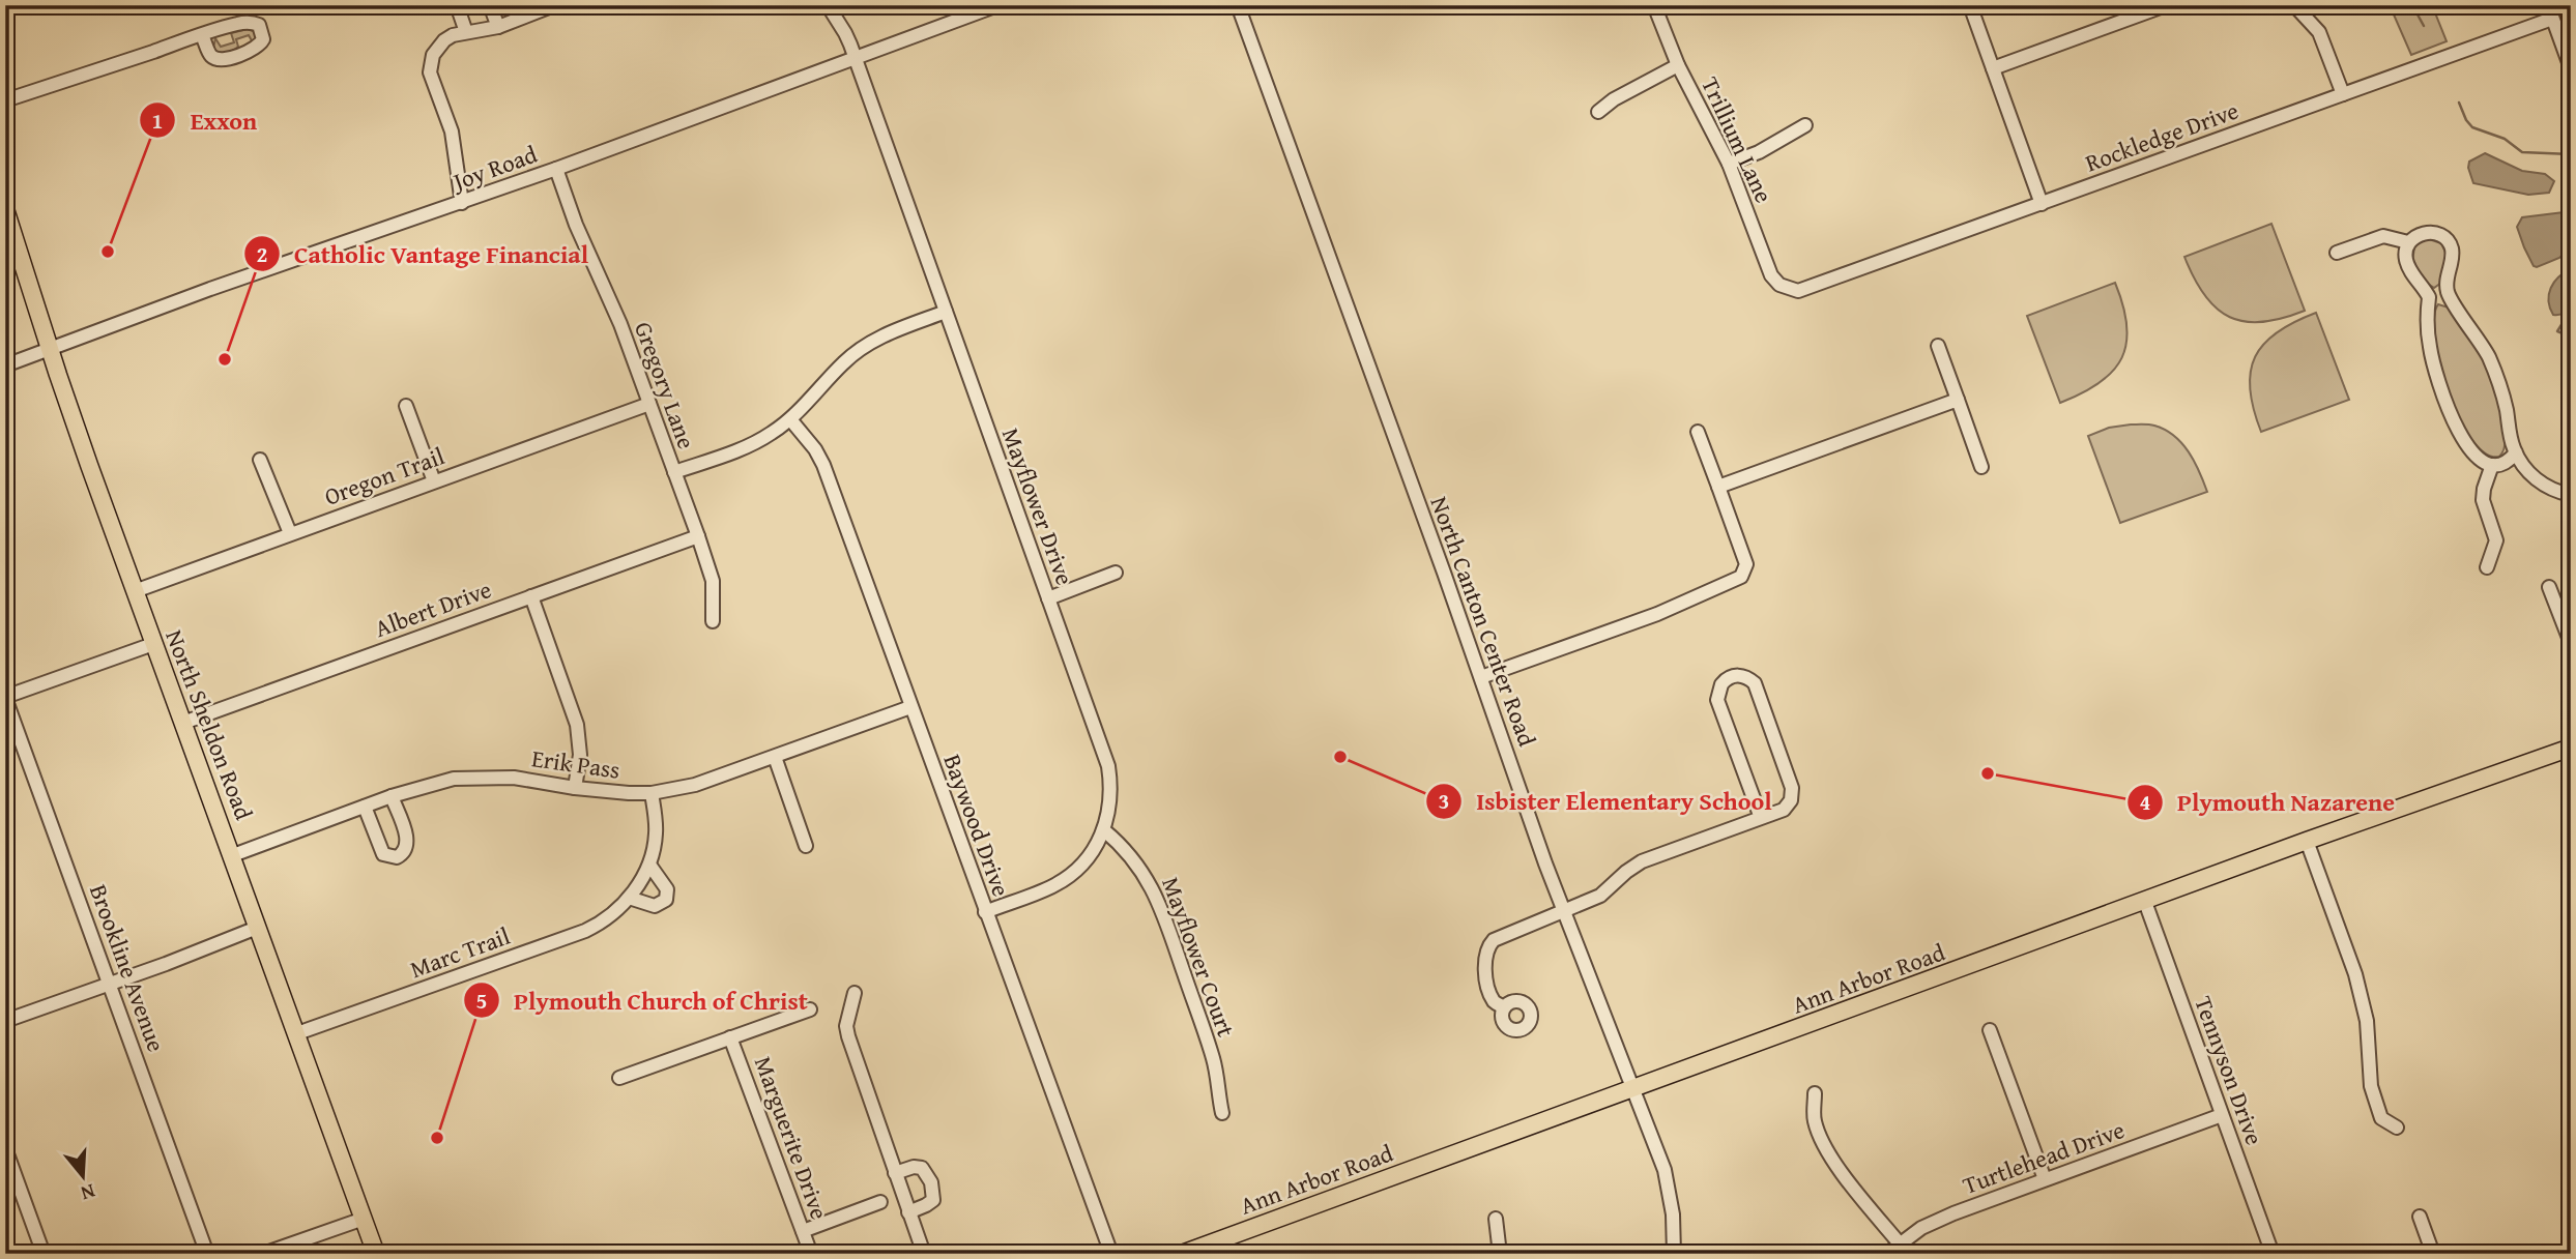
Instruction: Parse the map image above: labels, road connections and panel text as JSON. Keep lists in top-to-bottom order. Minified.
{"streets":{"main road":["North Sheldon Road","Ann Arbor Road"],"street":["Rockledge Drive","Trillium Lane","Joy Road","Gregory Lane","Oregon Trail","Mayflower Drive","Albert Drive","North Canton Center Road","Erik Pass","Baywood Drive","Marc Trail","Mayflower Court","Brookline Avenue","Tennyson Drive","Marguerite Drive","Turtlehead Drive"]},"crossings":[["Rockledge Drive","Trillium Lane"],["Joy Road","Gregory Lane"],["Joy Road","Mayflower Drive"],["Joy Road","North Sheldon Road"],["Gregory Lane","Oregon Trail"],["Gregory Lane","Albert Drive"],["Oregon Trail","North Sheldon Road"],["Mayflower Drive","Baywood Drive"],["Mayflower Drive","Mayflower Court"],["Albert Drive","North Sheldon Road"],["North Canton Center Road","Ann Arbor Road"],["North Sheldon Road","Erik Pass"],["North Sheldon Road","Marc Trail"],["Erik Pass","Baywood Drive"],["Erik Pass","Marc Trail"],["Ann Arbor Road","Tennyson Drive"],["Tennyson Drive","Turtlehead Drive"]],"places":["Exxon","Catholic Vantage Financial","Isbister Elementary School","Plymouth Nazarene","Plymouth Church of Christ"],"north":"bottom"}
